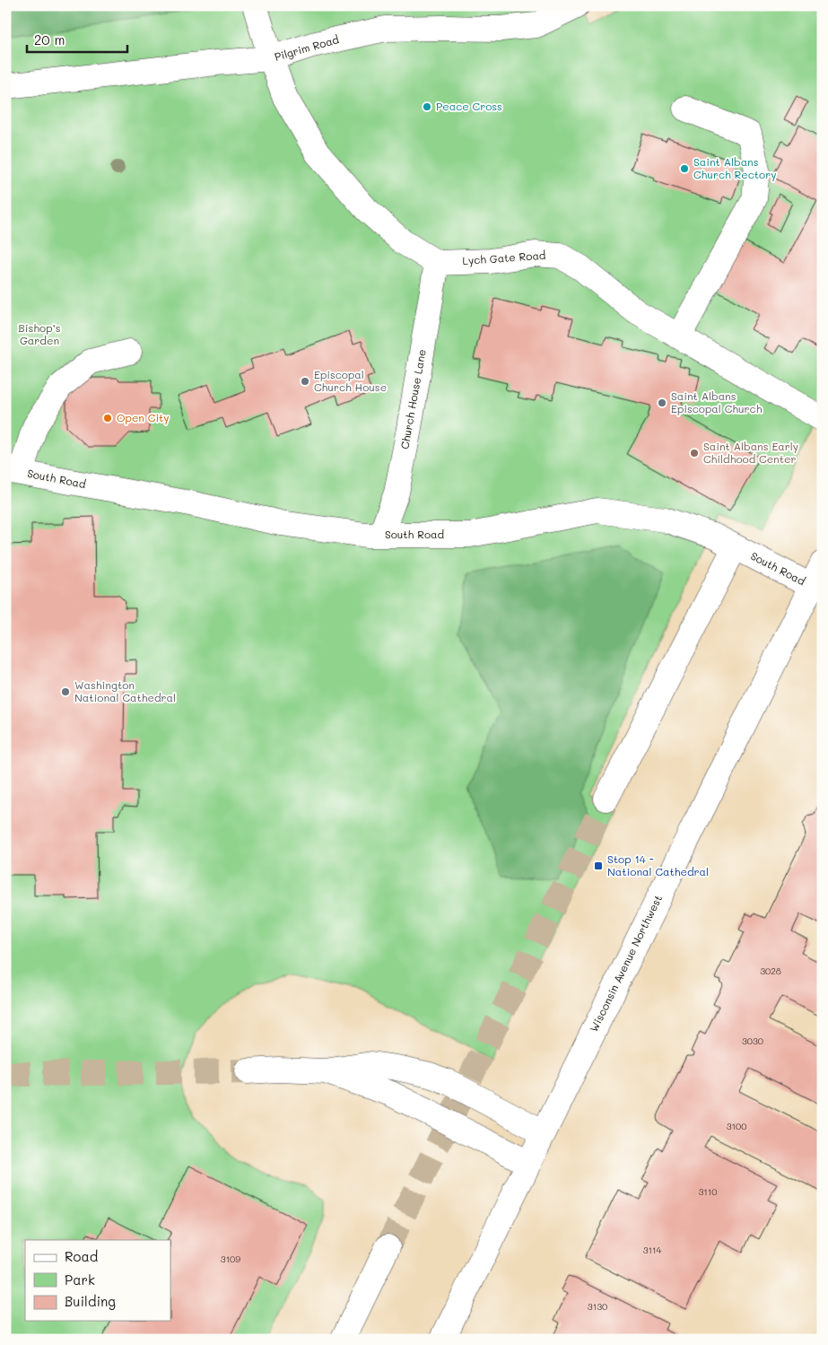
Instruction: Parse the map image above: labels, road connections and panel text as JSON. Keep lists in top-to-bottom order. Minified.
{"streets":{"main road":["Pilgrim Road","Lych Gate Road","Church House Lane","South Road","Wisconsin Avenue Northwest"]},"crossings":[["Lych Gate Road","Church House Lane"],["Church House Lane","South Road"],["South Road","Wisconsin Avenue Northwest"]],"parks":["Bishop’s Garden"],"places":{"other":["Peace Cross","Saint Albans Church Rectory","Episcopal Church House","Saint Albans Episcopal Church","Open City","Saint Albans Early Childhood Center","Washington National Cathedral"],"transit":["Stop 14 - National Cathedral"]},"house_numbers":["3028","3030","3100","3110","3114","3109","3130"],"legend":["Road","Park","Building"],"scale_bar":"20 m"}
